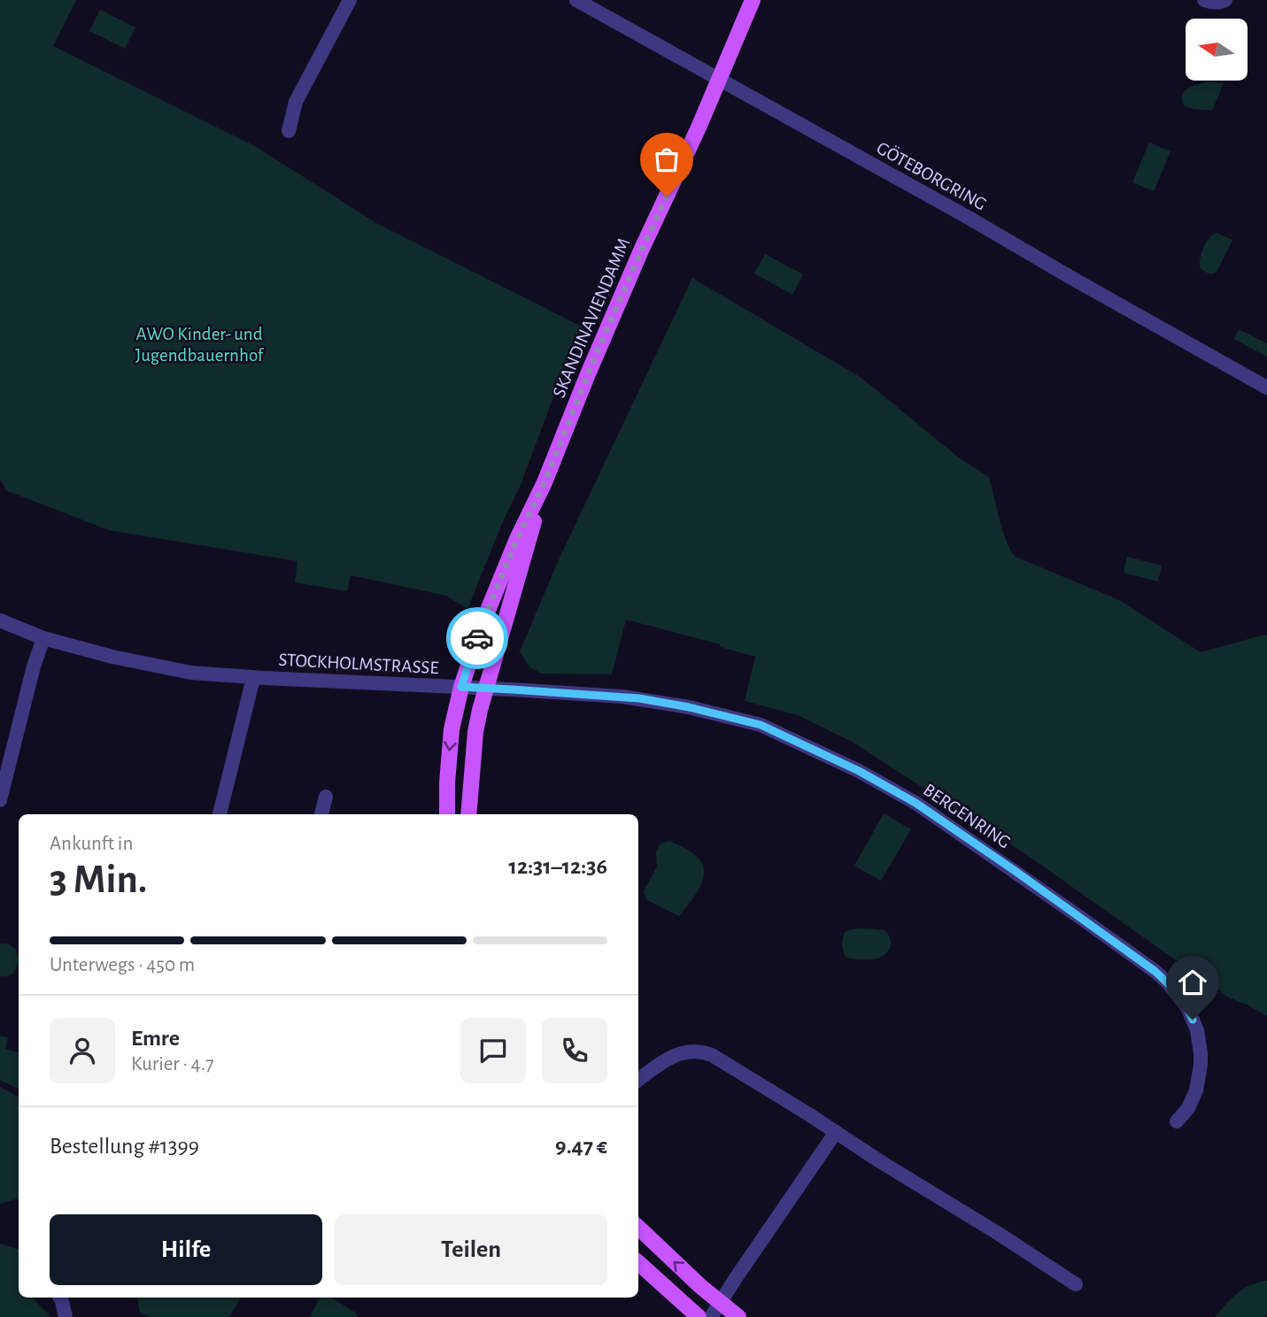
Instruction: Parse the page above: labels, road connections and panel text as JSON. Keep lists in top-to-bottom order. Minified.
{"streets":{"main road":["SKANDINAVIENDAMM"],"street":["GÖTEBORGRING","STOCKHOLMSTRASSE","BERGENRING"]},"crossings":[["GÖTEBORGRING","SKANDINAVIENDAMM"],["SKANDINAVIENDAMM","STOCKHOLMSTRASSE"],["SKANDINAVIENDAMM","BERGENRING"],["STOCKHOLMSTRASSE","BERGENRING"]],"parks":["AWO Kinder- und Jugendbauernhof"],"north":"left","page":{"heading":["3 Min.","Ankunft in","12:31–12:36"],"panel":["Emre","Kurier · 4.7","Bestellung #1399","9.47 €"],"bar":"Unterwegs · 450 m","buttons":["Hilfe","Teilen"]}}
